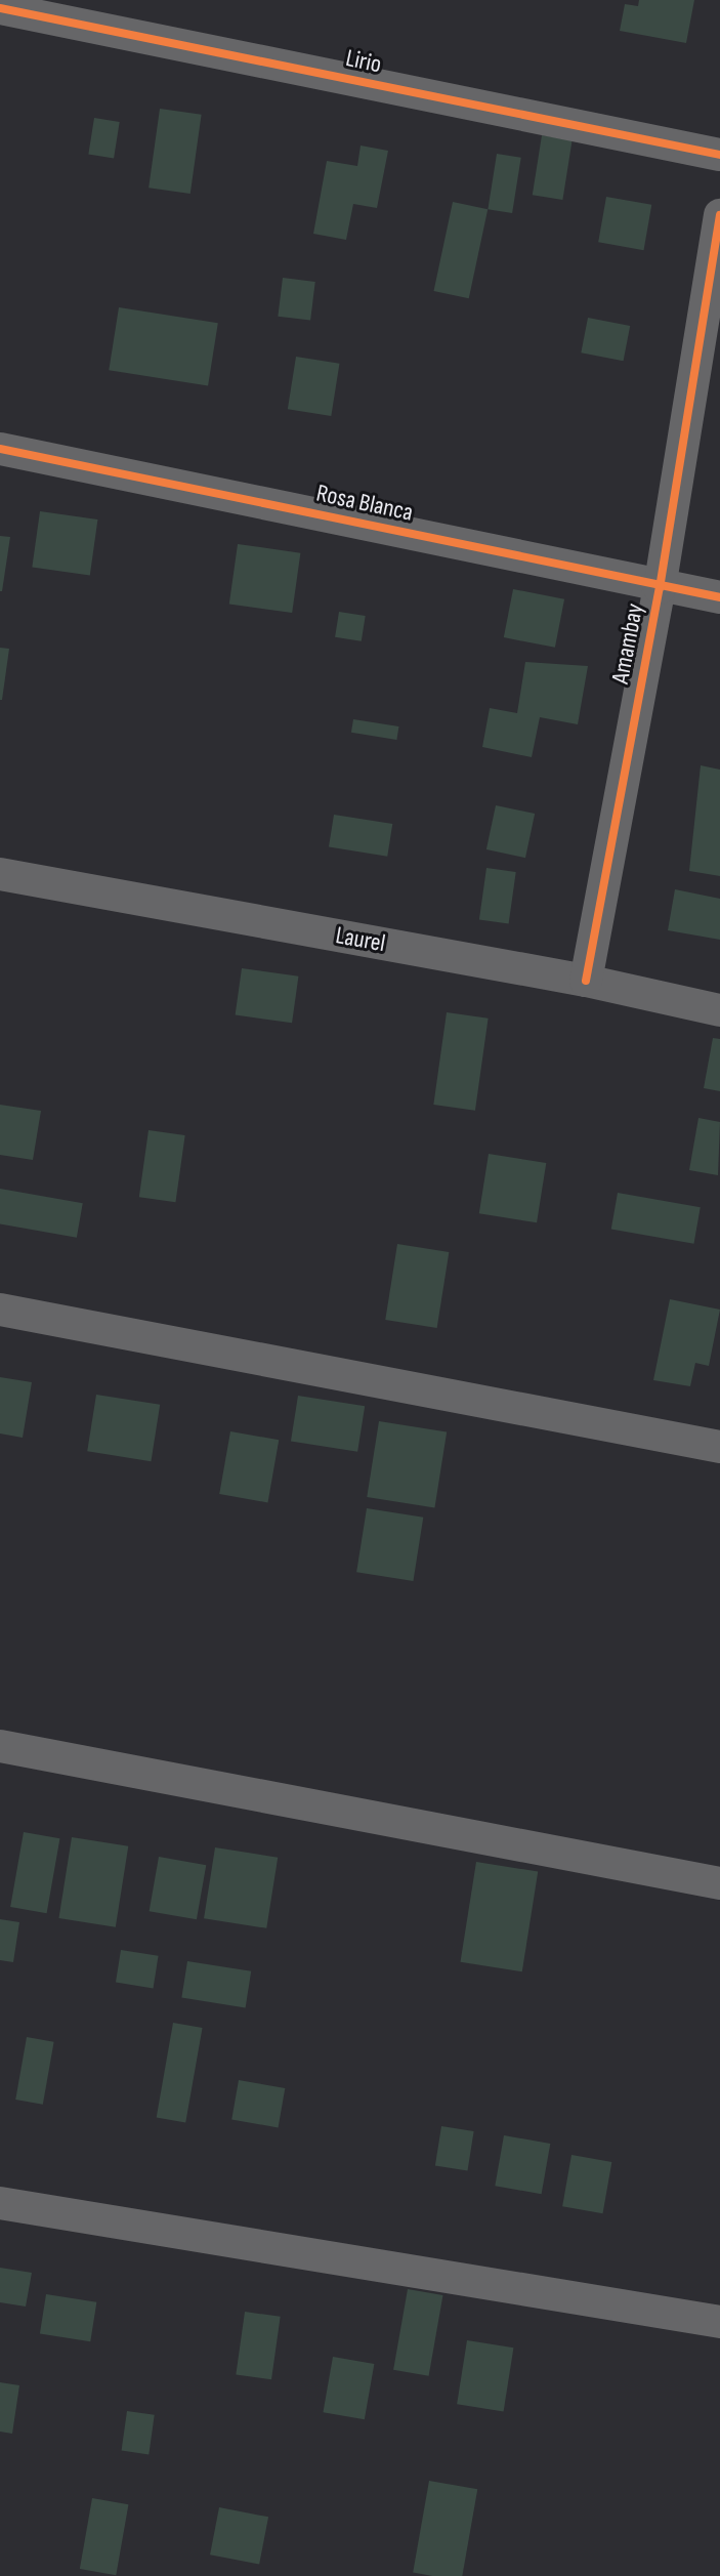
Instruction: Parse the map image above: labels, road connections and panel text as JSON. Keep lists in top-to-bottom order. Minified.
{"streets":{"street":["Lirio","Rosa Blanca","Amambay","Laurel"]},"crossings":[["Rosa Blanca","Amambay"],["Amambay","Laurel"]]}
